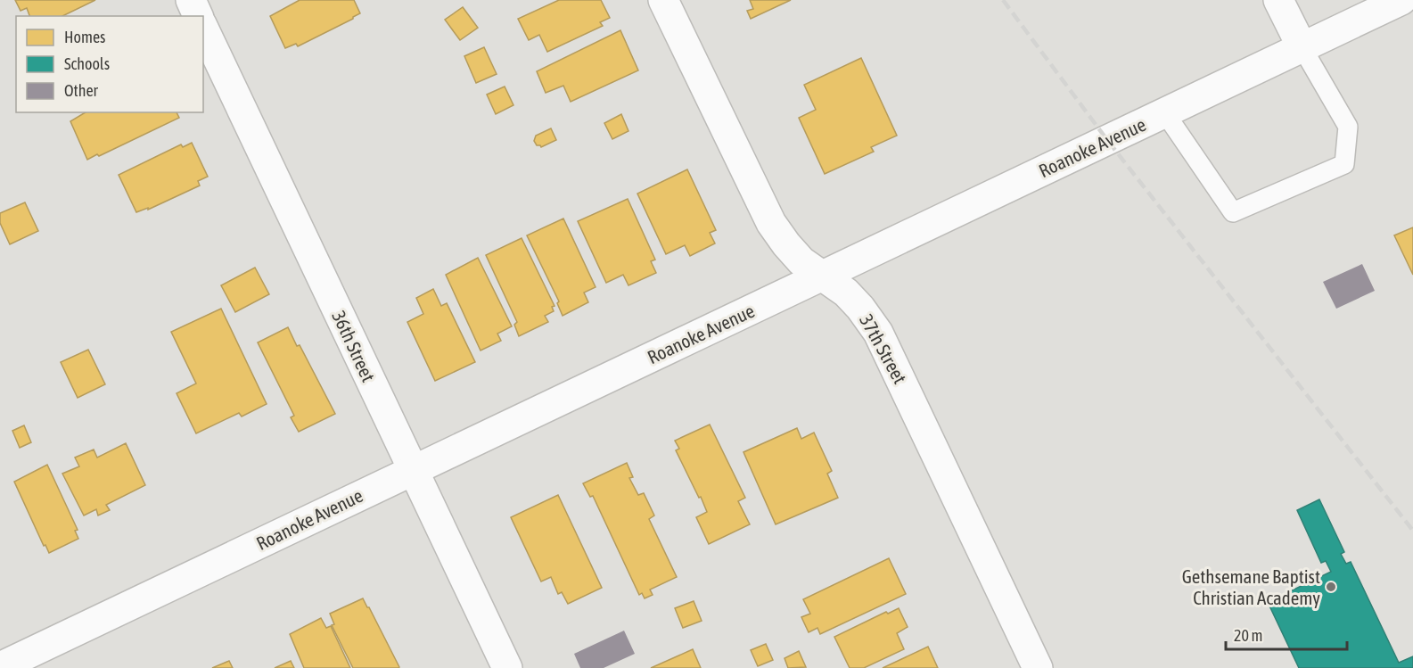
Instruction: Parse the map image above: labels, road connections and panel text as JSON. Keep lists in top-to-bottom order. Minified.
{"streets":{"street":["Roanoke Avenue","36th Street","37th Street"]},"crossings":[["Roanoke Avenue","36th Street"],["Roanoke Avenue","37th Street"]],"places":["Gethsemane Baptist Christian Academy"],"legend":["Homes","Schools","Other"],"scale_bar":"20 m"}
